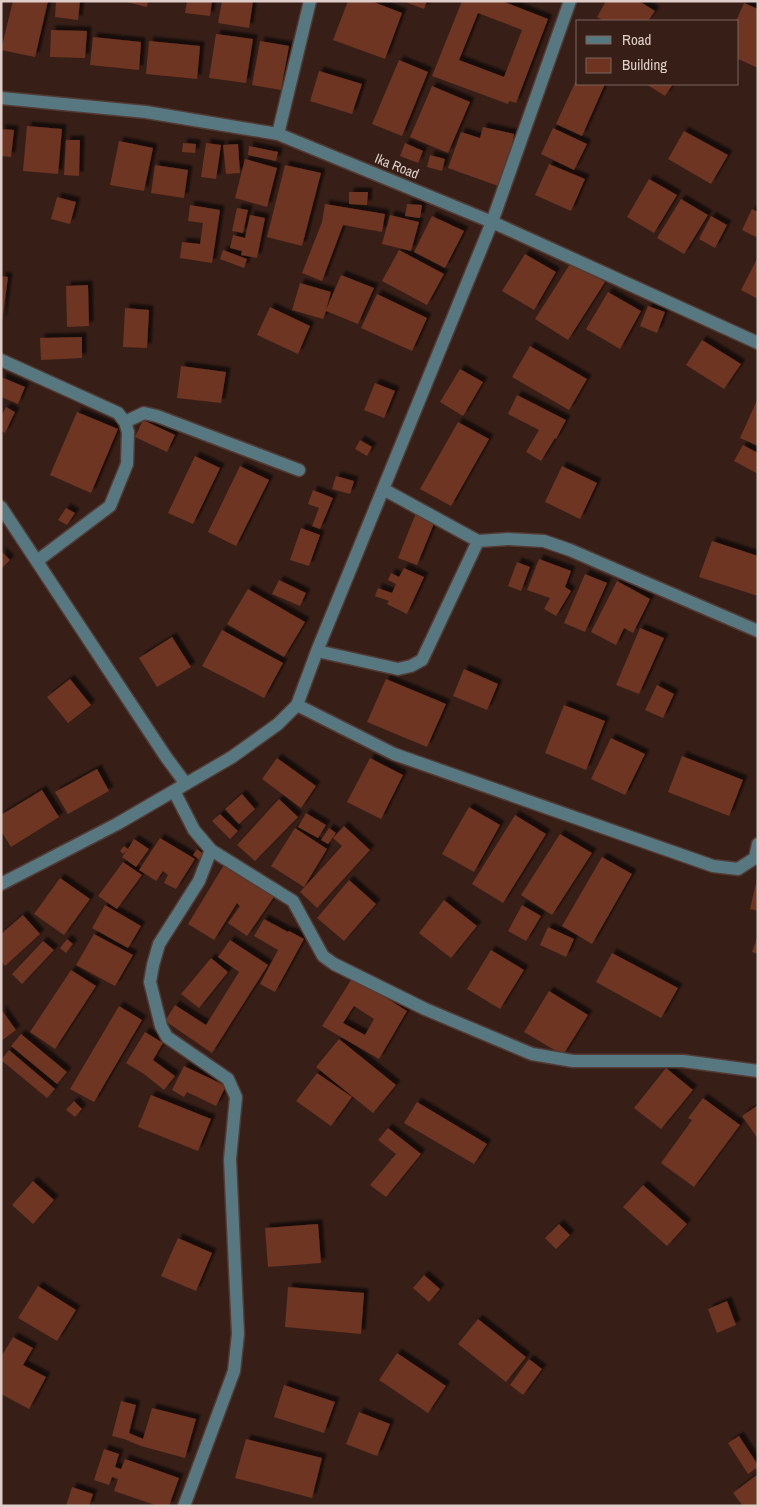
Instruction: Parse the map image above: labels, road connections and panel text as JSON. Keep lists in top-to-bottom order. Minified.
{"streets":{"street":["Ika Road"]},"legend":["Road","Building"]}
